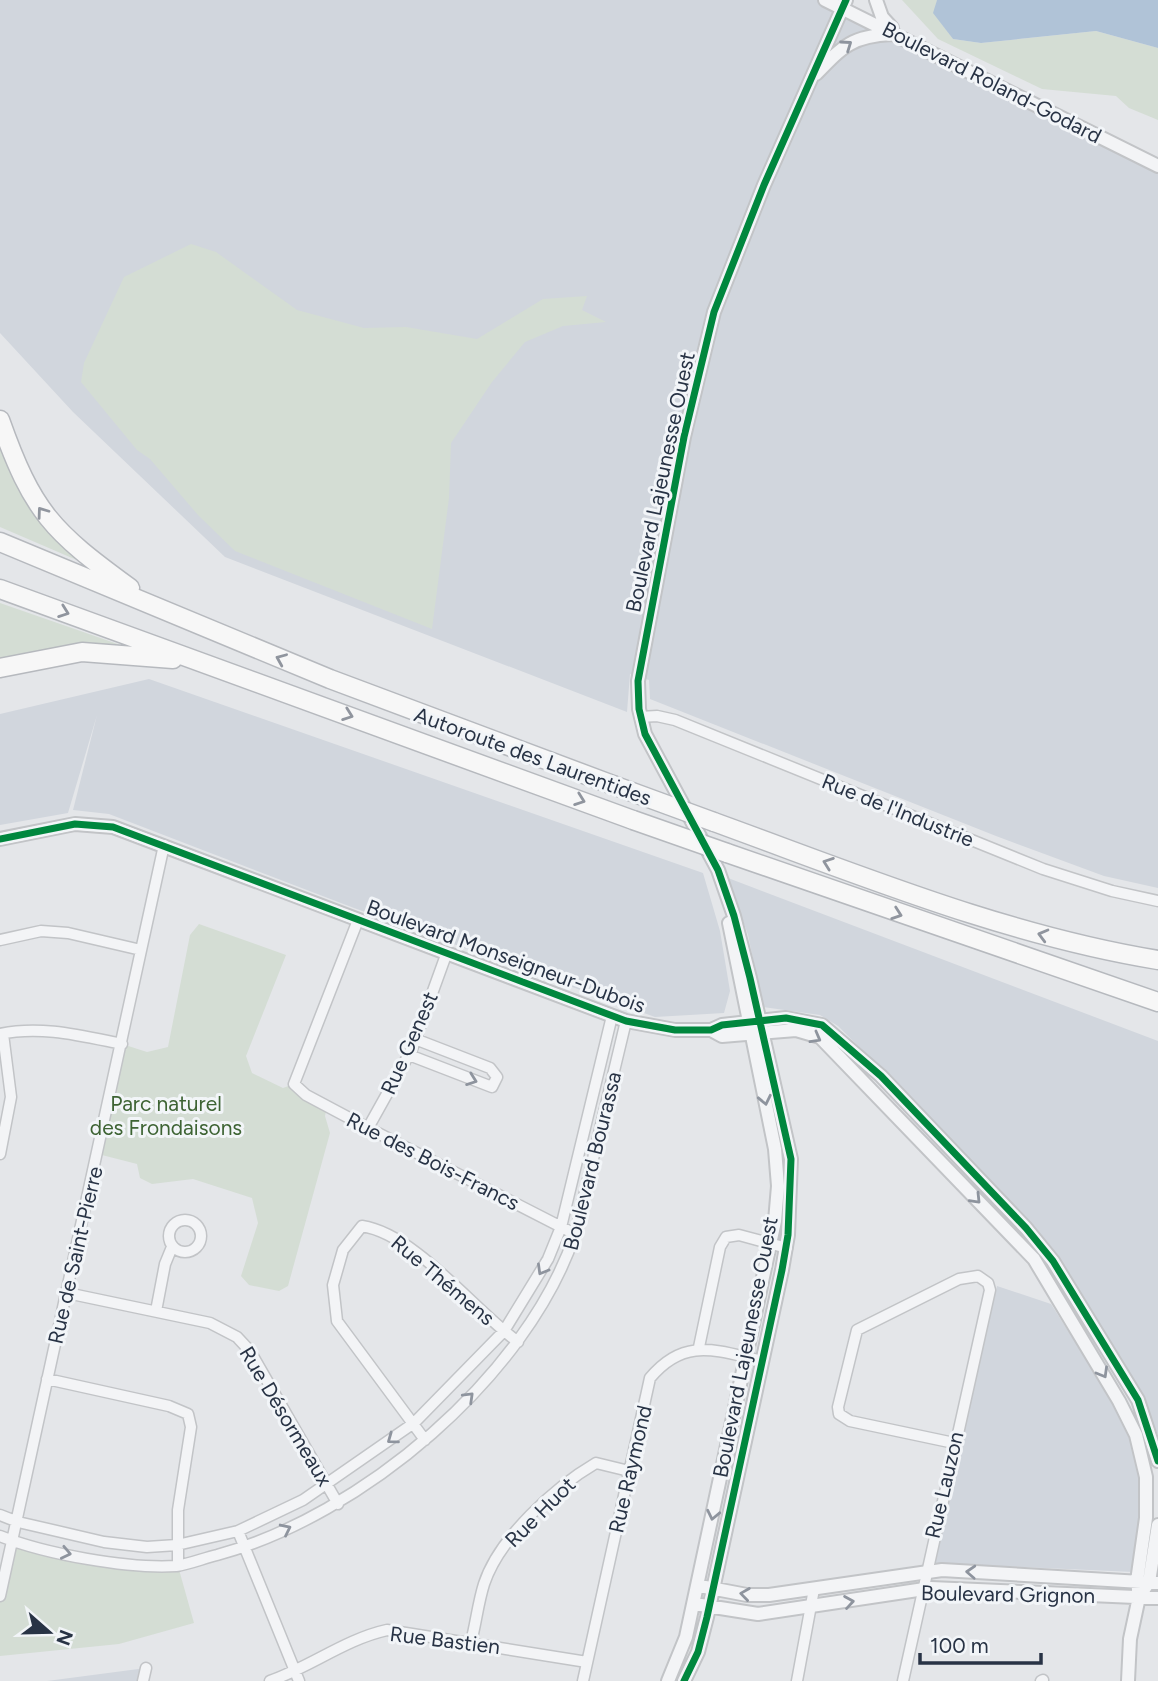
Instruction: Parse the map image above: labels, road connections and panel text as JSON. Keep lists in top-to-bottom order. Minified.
{"streets":{"highway":["Autoroute des Laurentides"],"street":["Boulevard Roland-Godard","Boulevard Lajeunesse Ouest","Rue de l'Industrie","Boulevard Monseigneur-Dubois","Rue Genest","Rue des Bois-Francs","Boulevard Bourassa","Rue de Saint-Pierre","Rue Thémens","Rue Désormeaux","Rue Raymond","Rue Lauzon","Rue Huot","Boulevard Grignon","Rue Bastien"]},"crossings":[["Boulevard Roland-Godard","Boulevard Lajeunesse Ouest"],["Boulevard Lajeunesse Ouest","Rue de l'Industrie"],["Boulevard Lajeunesse Ouest","Boulevard Monseigneur-Dubois"],["Boulevard Lajeunesse Ouest","Boulevard Grignon"],["Boulevard Monseigneur-Dubois","Rue Genest"],["Boulevard Monseigneur-Dubois","Rue des Bois-Francs"],["Boulevard Monseigneur-Dubois","Boulevard Bourassa"],["Boulevard Monseigneur-Dubois","Rue de Saint-Pierre"],["Boulevard Monseigneur-Dubois","Boulevard Grignon"],["Rue Genest","Rue des Bois-Francs"],["Rue des Bois-Francs","Boulevard Bourassa"],["Boulevard Bourassa","Rue de Saint-Pierre"],["Boulevard Bourassa","Rue Thémens"],["Boulevard Bourassa","Rue Désormeaux"],["Rue de Saint-Pierre","Rue Désormeaux"],["Rue Raymond","Rue Huot"],["Rue Raymond","Rue Bastien"],["Rue Lauzon","Boulevard Grignon"],["Rue Huot","Rue Bastien"]],"parks":["Parc naturel des Frondaisons"],"scale_bar":"100 m","north":"right"}
